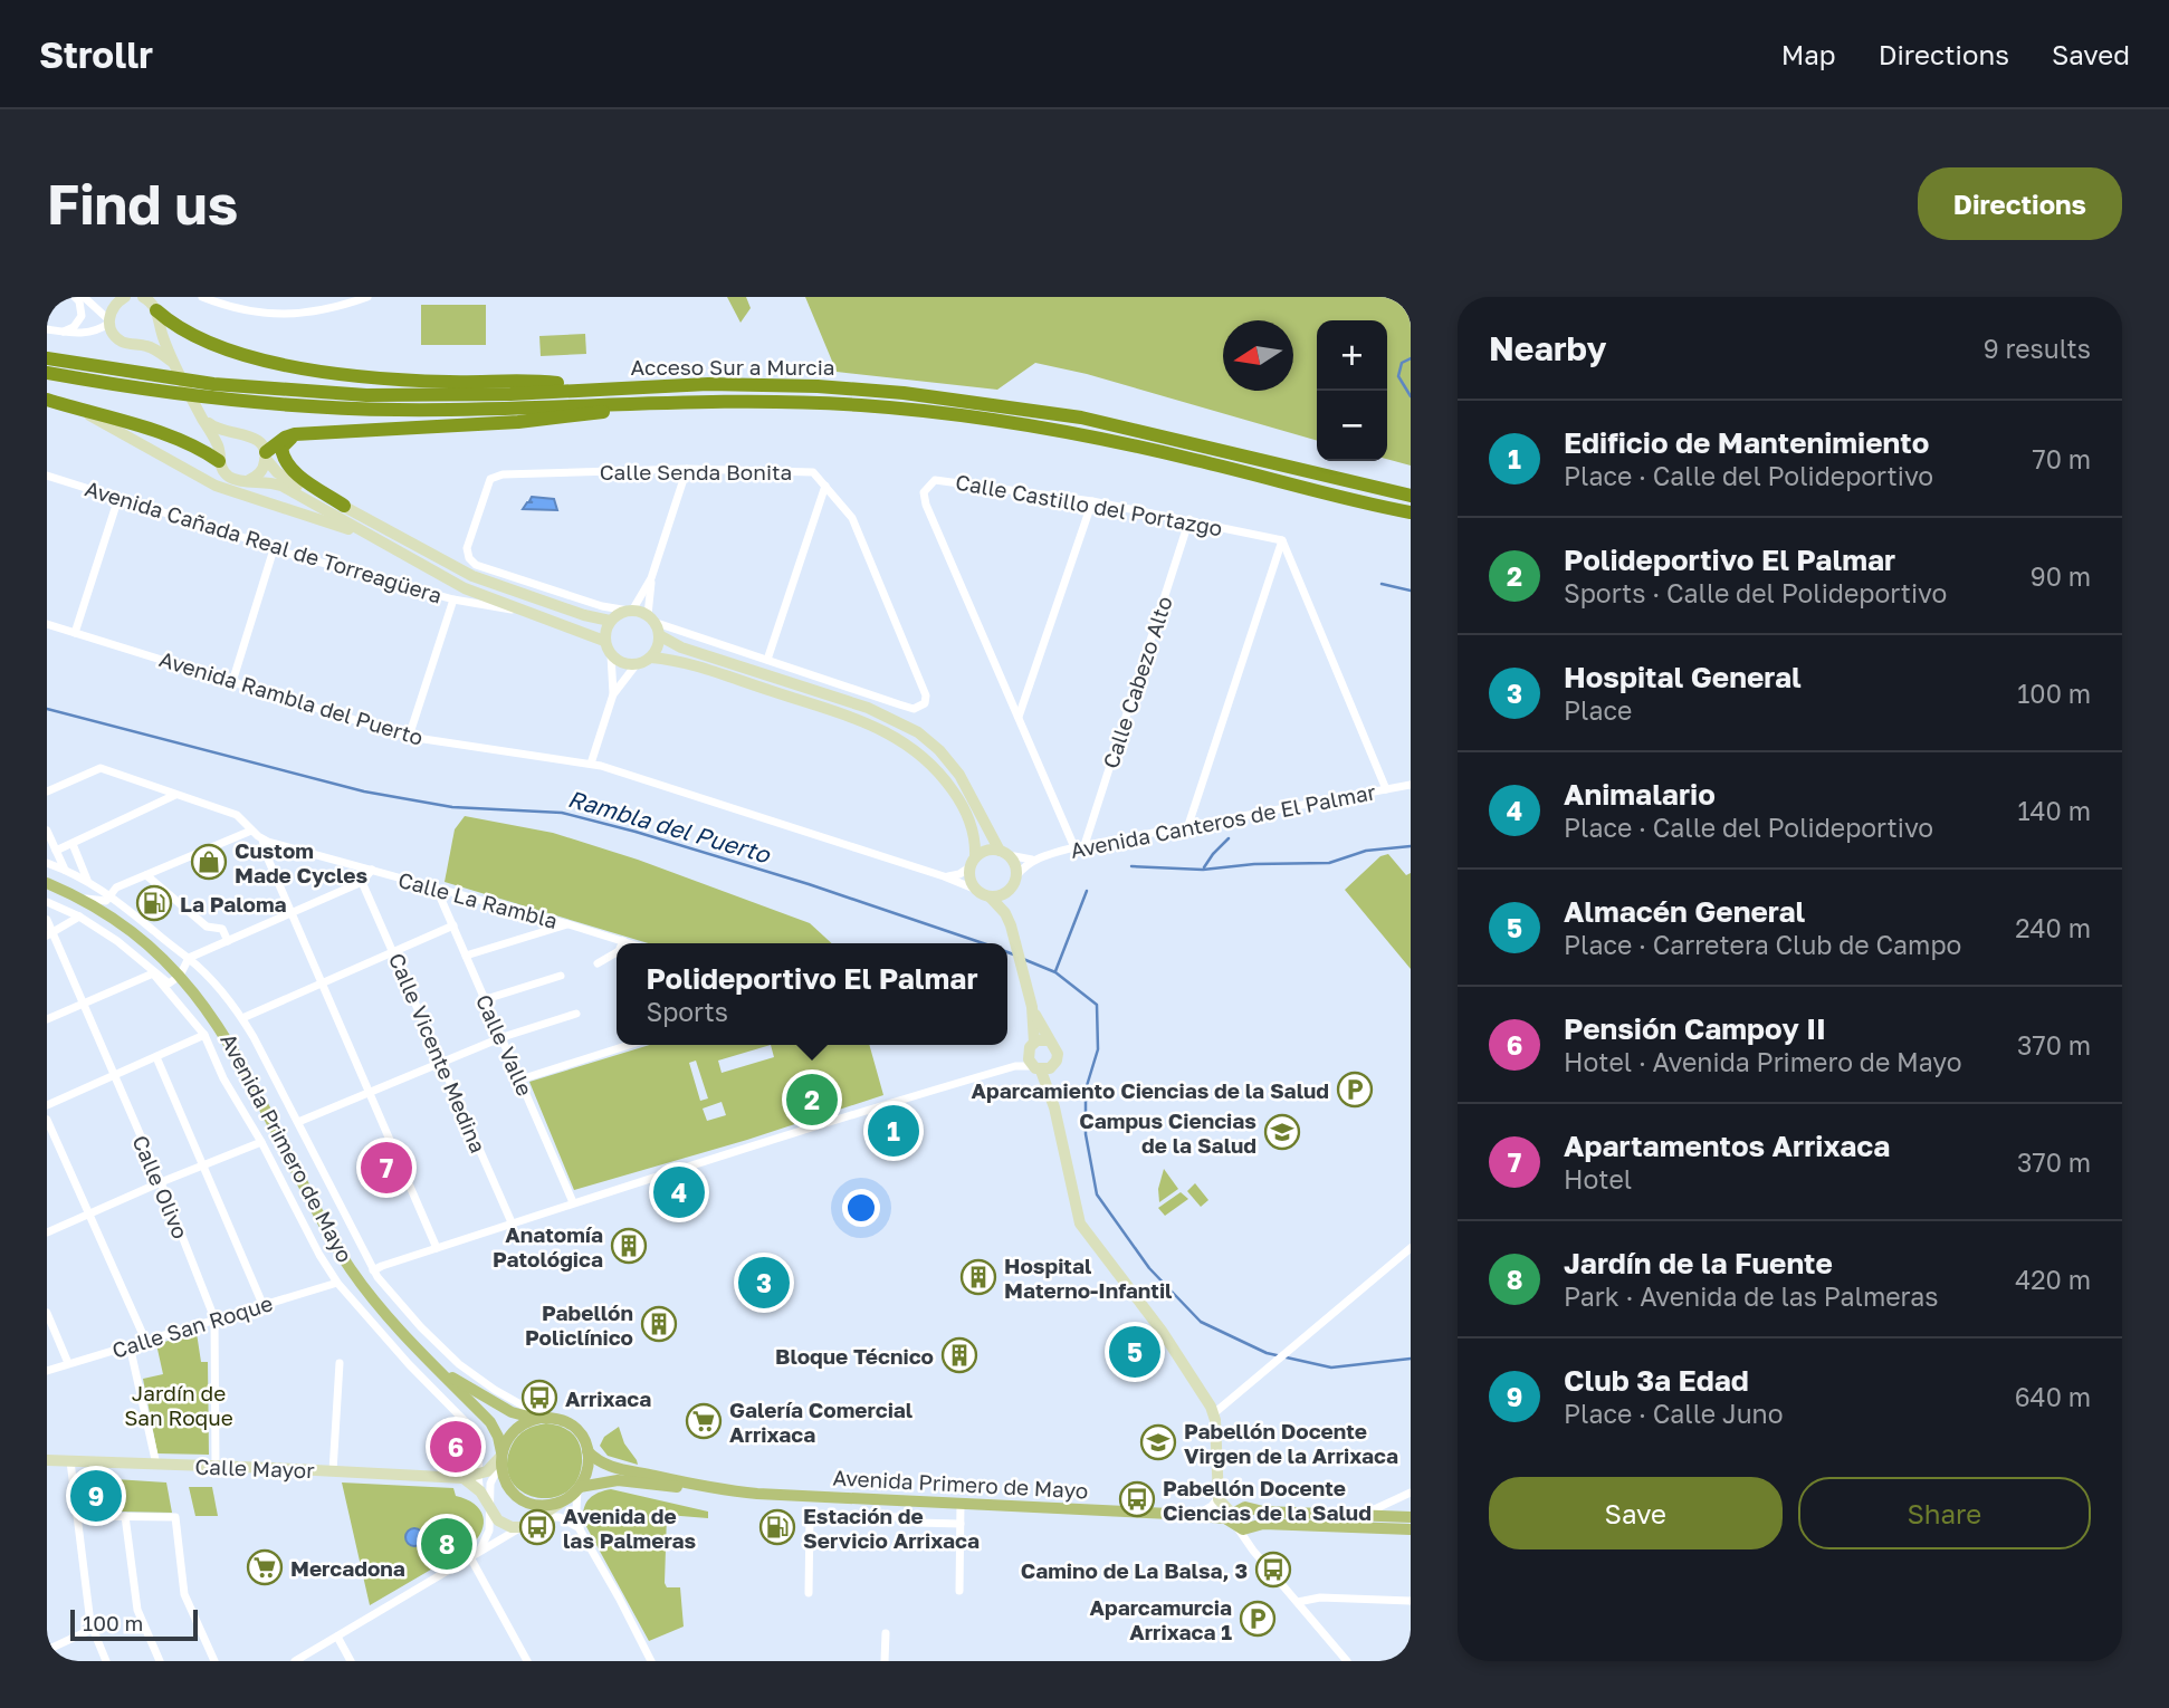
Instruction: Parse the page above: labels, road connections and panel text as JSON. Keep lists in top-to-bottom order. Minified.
{"streets":{"highway":["Acceso Sur a Murcia"],"main road":["Avenida Primero de Mayo"],"street":["Calle Senda Bonita","Calle Castillo del Portazgo","Avenida Cañada Real de Torreagüera","Calle Cabezo Alto","Avenida Rambla del Puerto","Avenida Canteros de El Palmar","Calle La Rambla","Calle Valle","Calle Vicente Medina","Calle Olivo","Calle San Roque","Calle Mayor"]},"crossings":[["Calle Castillo del Portazgo","Calle Cabezo Alto"],["Calle Castillo del Portazgo","Avenida Canteros de El Palmar"],["Calle Cabezo Alto","Avenida Canteros de El Palmar"],["Avenida Rambla del Puerto","Avenida Canteros de El Palmar"],["Calle La Rambla","Calle Valle"],["Calle La Rambla","Calle Vicente Medina"],["Calle La Rambla","Avenida Primero de Mayo"],["Avenida Primero de Mayo","Calle San Roque"],["Avenida Primero de Mayo","Calle Mayor"],["Calle Olivo","Calle San Roque"],["Calle Olivo","Calle Mayor"]],"water":["Rambla del Puerto"],"parks":["Jardín de San Roque"],"places":{"shop":["Custom Made Cycles"],"fuel station":["La Paloma","Estación de Servicio Arrixaca"],"parking":["Aparcamiento Ciencias de la Salud","Aparcamurcia Arrixaca 1"],"school or university":["Campus Ciencias de la Salud","Pabellón Docente Virgen de la Arrixaca"],"building":["Anatomía Patológica","Hospital Materno-Infantil","Pabellón Policlínico","Bloque Técnico"],"bus stop":["Arrixaca","Pabellón Docente Ciencias de la Salud","Avenida de las Palmeras","Camino de La Balsa, 3"],"supermarket":["Galería Comercial Arrixaca","Mercadona"]},"scale_bar":"100 m","north":"left","page":{"header":"Strollr","nav":["Map","Directions","Saved"],"buttons":["Directions",["Save","Share"]],"title":"Find us","heading":["Nearby","9 results"],"map_buttons":["+","−"],"list":[{"mark":"1","name":"Edificio de Mantenimiento","note":"Place · Calle del Polideportivo","value":"70 m"},{"mark":"2","name":"Polideportivo El Palmar","note":"Sports · Calle del Polideportivo","value":"90 m"},{"mark":"3","name":"Hospital General","note":"Place","value":"100 m"},{"mark":"4","name":"Animalario","note":"Place · Calle del Polideportivo","value":"140 m"},{"mark":"5","name":"Almacén General","note":"Place · Carretera Club de Campo","value":"240 m"},{"mark":"6","name":"Pensión Campoy II","note":"Hotel · Avenida Primero de Mayo","value":"370 m"},{"mark":"7","name":"Apartamentos Arrixaca","note":"Hotel","value":"370 m"},{"mark":"8","name":"Jardín de la Fuente","note":"Park · Avenida de las Palmeras","value":"420 m"},{"mark":"9","name":"Club 3ª Edad","note":"Place · Calle Juno","value":"640 m"}],"popup":["Polideportivo El Palmar","Sports"],"pins":["2","1","7","4","3","5","6","9","8"],"scale":"100 m"}}
